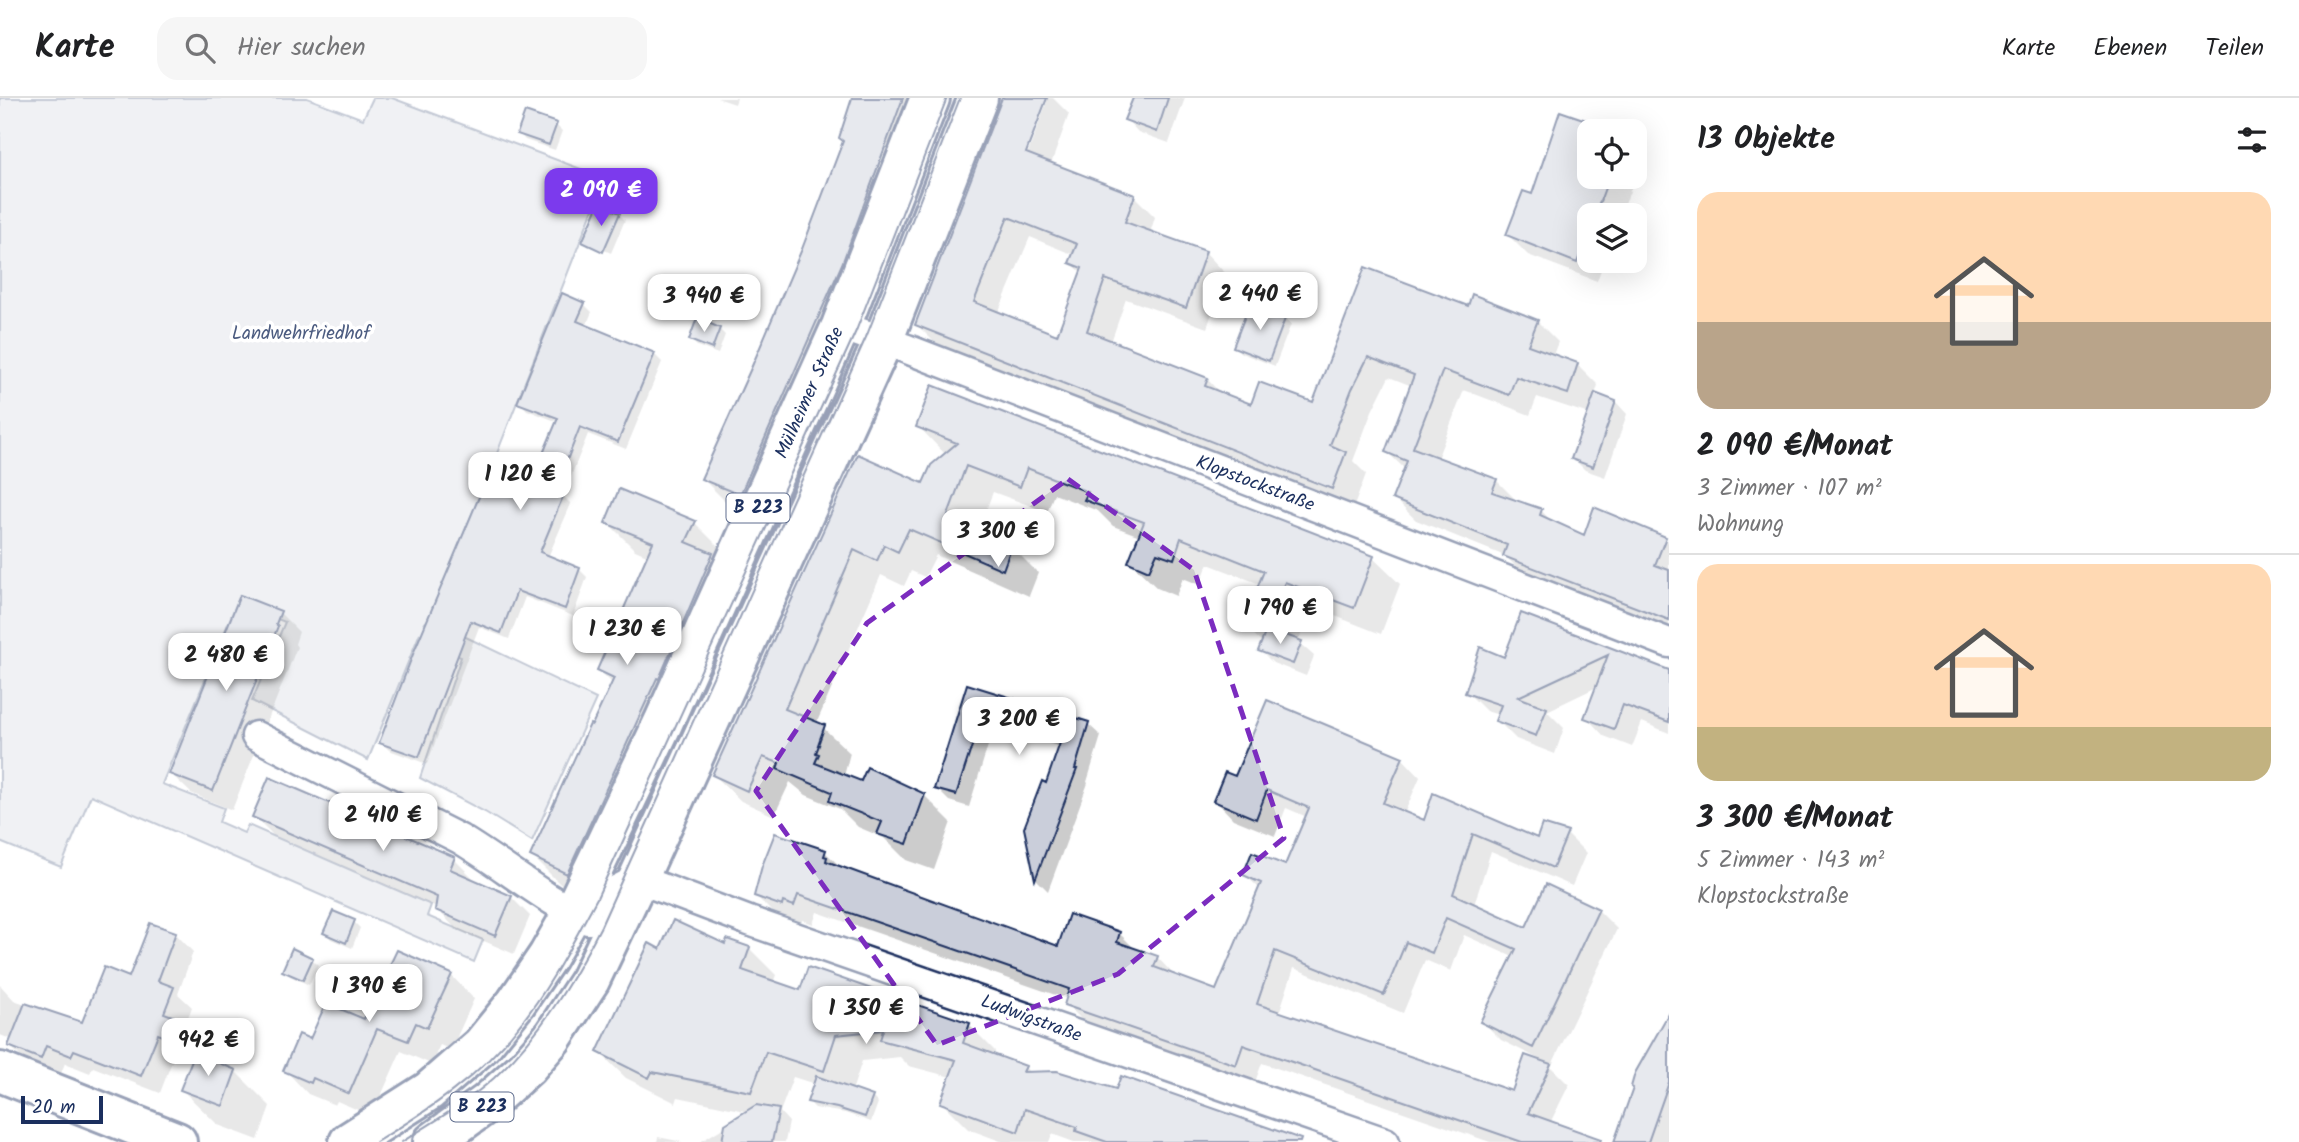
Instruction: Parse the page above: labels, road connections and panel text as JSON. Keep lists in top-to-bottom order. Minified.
{"streets":{"main road":["Mülheimer Straße","B 223"],"street":["Klopstockstraße","Ludwigstraße"]},"crossings":[["Mülheimer Straße","Klopstockstraße"],["Klopstockstraße","B 223"],["B 223","Ludwigstraße"]],"parks":["Landwehrfriedhof"],"scale_bar":"20 m","page":{"header":"Karte","search":"Hier suchen","nav":["Karte","Ebenen","Teilen"],"heading":"13 Objekte","price":["2 090 €","2 440 €","3 940 €","1 120 €","3 300 €","1 790 €","1 230 €","2 480 €","3 200 €","2 410 €","1 390 €","1 350 €","942 €"],"list":[{"name":"2 090 €/Monat","note":"3 Zimmer · 107 m² · Wohnung"},{"name":"3 300 €/Monat","note":"5 Zimmer · 143 m² · Klopstockstraße"}],"scale":"20 m"}}
